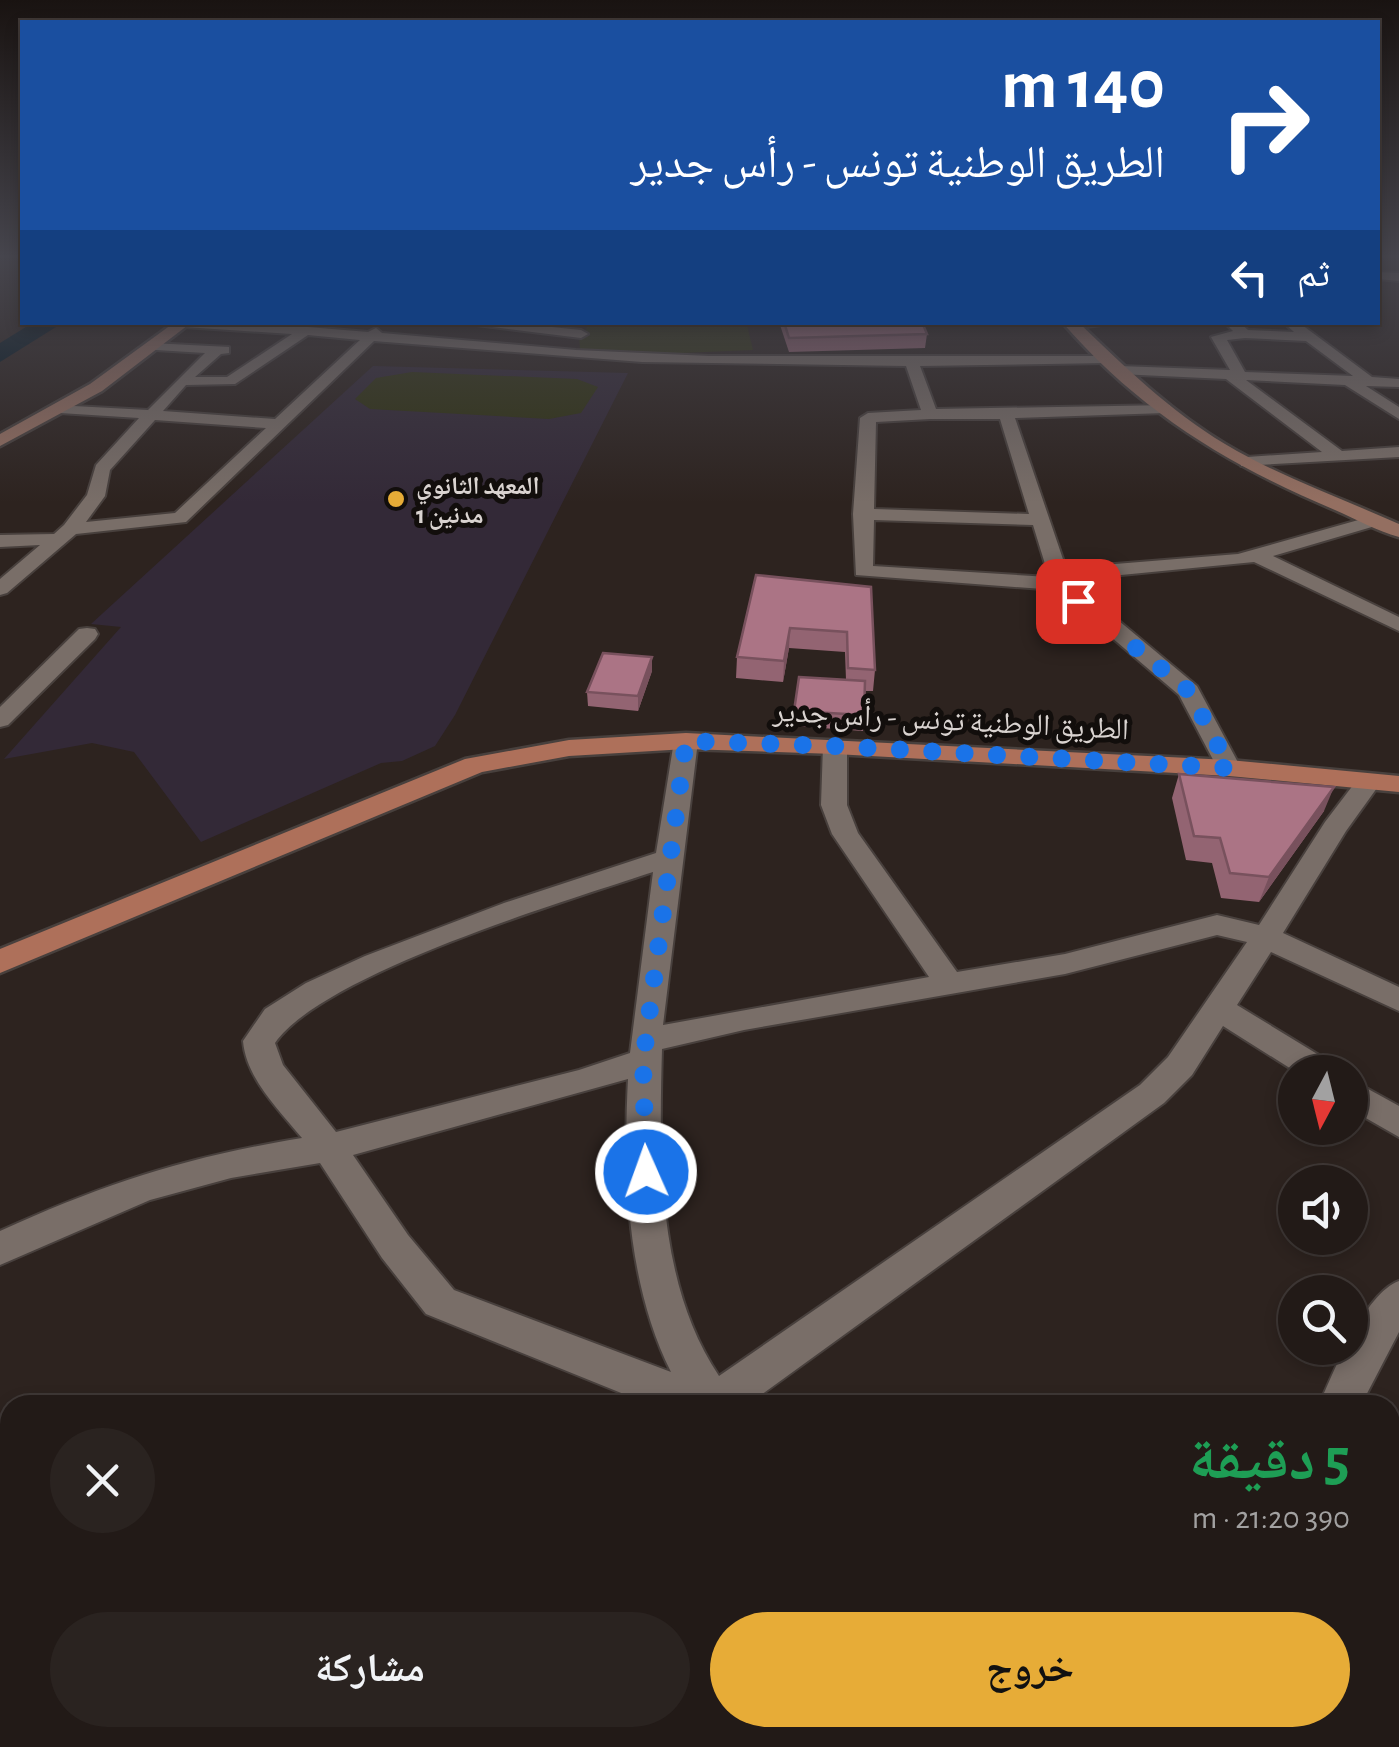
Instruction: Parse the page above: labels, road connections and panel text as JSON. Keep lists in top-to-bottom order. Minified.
{"streets":{"main road":["الطريق الوطنية تونس - رأس جدير"]},"places":["المعهد الثانوي مدنين 1"],"north":"bottom","page":{"turn":["140 m","الطريق الوطنية تونس - رأس جدير"],"then":"ثم","heading":["5 دقيقة","390 m · 21:20"],"buttons":["خروج","مشاركة"]}}
